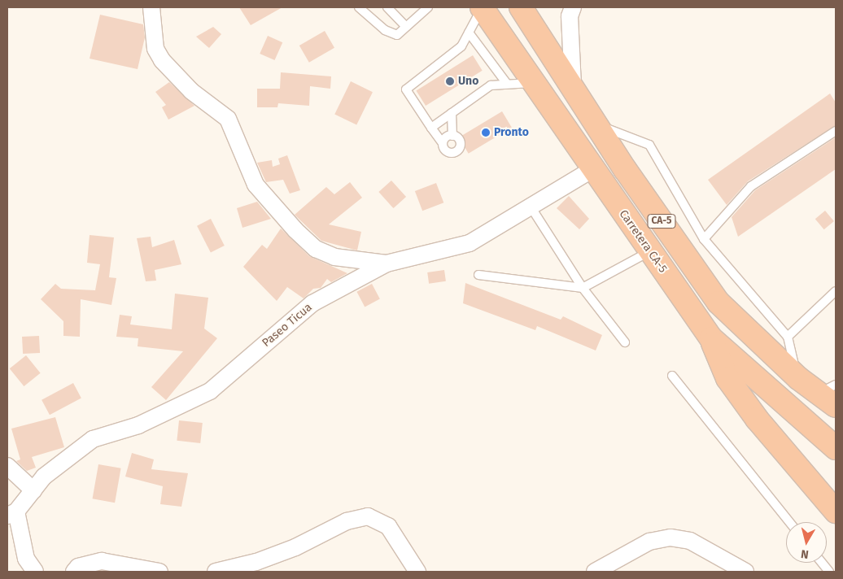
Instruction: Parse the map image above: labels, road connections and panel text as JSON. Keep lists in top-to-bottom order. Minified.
{"streets":{"highway":["CA-5","Carretera CA-5"],"street":["Paseo Ticua"]},"crossings":[["Carretera CA-5","Paseo Ticua"]],"places":["Uno","Pronto"],"north":"bottom"}
